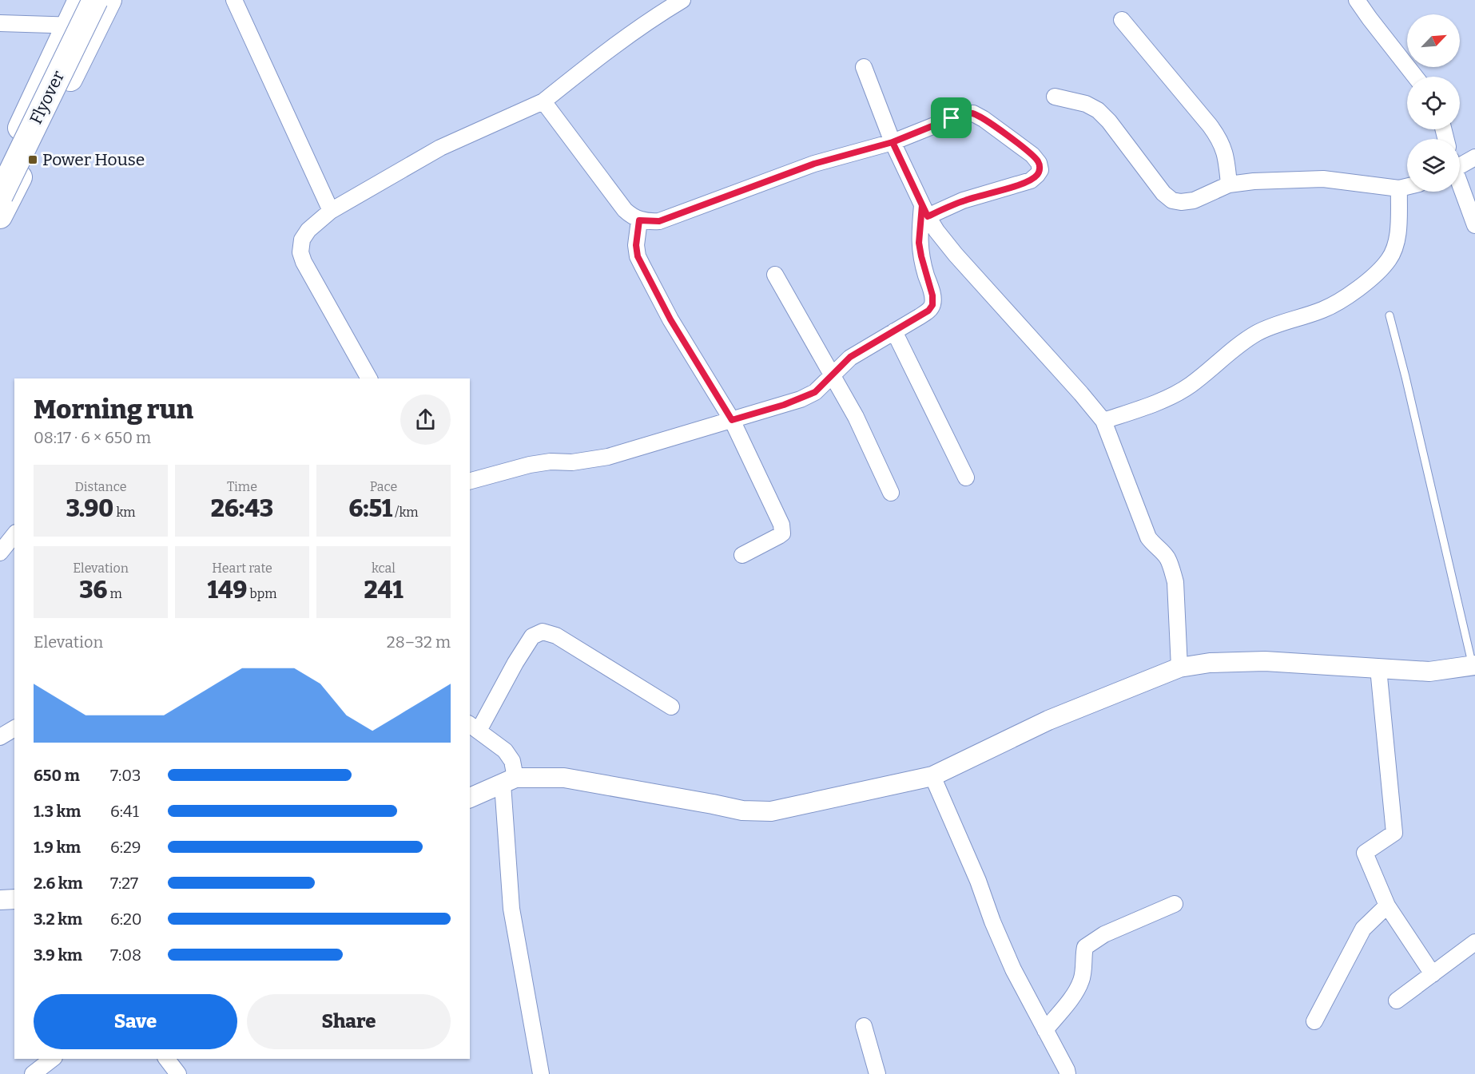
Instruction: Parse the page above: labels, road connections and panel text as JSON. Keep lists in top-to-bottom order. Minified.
{"streets":{"highway":["Flyover"]},"places":{"transit":["Power House"]},"north":"top right","page":{"heading":["Morning run","08:17 · 6 × 650 m"],"stats":[["Distance","3.90 km"],["Time","26:43"],["Pace","6:51 /km"],["Elevation","36 m"],["Heart rate","149 bpm"],["kcal","241"]],"chart":["Elevation","28–32 m"],"list":[{"name":"650 m","note":"7:03"},{"name":"1.3 km","note":"6:41"},{"name":"1.9 km","note":"6:29"},{"name":"2.6 km","note":"7:27"},{"name":"3.2 km","note":"6:20"},{"name":"3.9 km","note":"7:08"}],"buttons":["Save","Share"]}}
